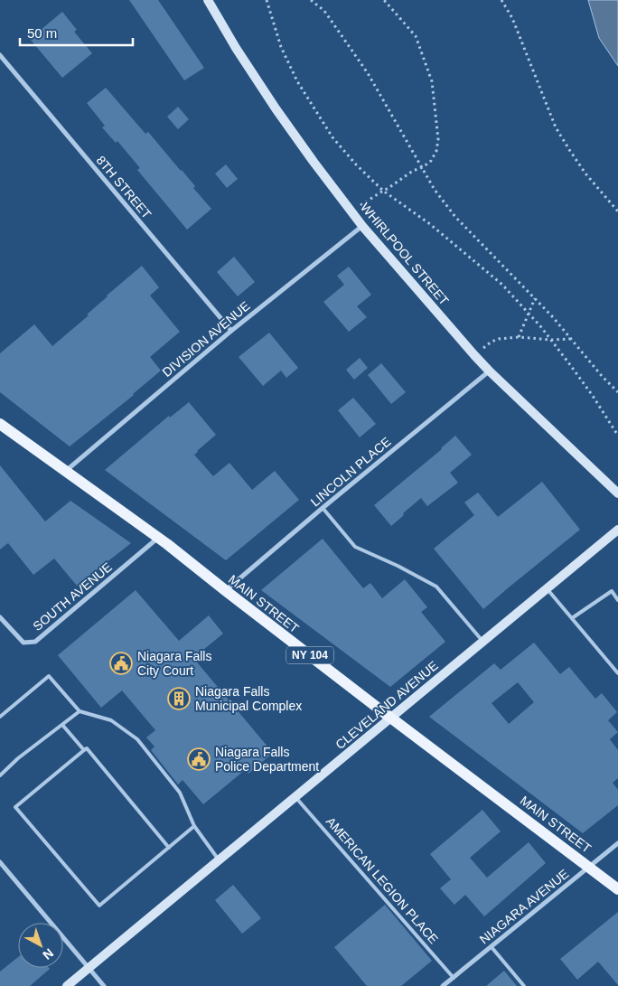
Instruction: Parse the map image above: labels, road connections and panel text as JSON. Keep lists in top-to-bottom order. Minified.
{"streets":{"main road":["WHIRLPOOL STREET","MAIN STREET","NY 104","CLEVELAND AVENUE"],"street":["8TH STREET","DIVISION AVENUE","LINCOLN PLACE","SOUTH AVENUE","NIAGARA AVENUE"],"lane":["AMERICAN LEGION PLACE"]},"crossings":[["8TH STREET","DIVISION AVENUE"],["WHIRLPOOL STREET","DIVISION AVENUE"],["WHIRLPOOL STREET","LINCOLN PLACE"],["DIVISION AVENUE","MAIN STREET"],["LINCOLN PLACE","MAIN STREET"],["SOUTH AVENUE","MAIN STREET"],["MAIN STREET","CLEVELAND AVENUE"],["MAIN STREET","NIAGARA AVENUE"],["CLEVELAND AVENUE","AMERICAN LEGION PLACE"],["AMERICAN LEGION PLACE","NIAGARA AVENUE"]],"places":{"public building":["Niagara Falls City Court","Niagara Falls Police Department"],"building":["Niagara Falls Municipal Complex"]},"scale_bar":"50 m","north":"bottom right"}
